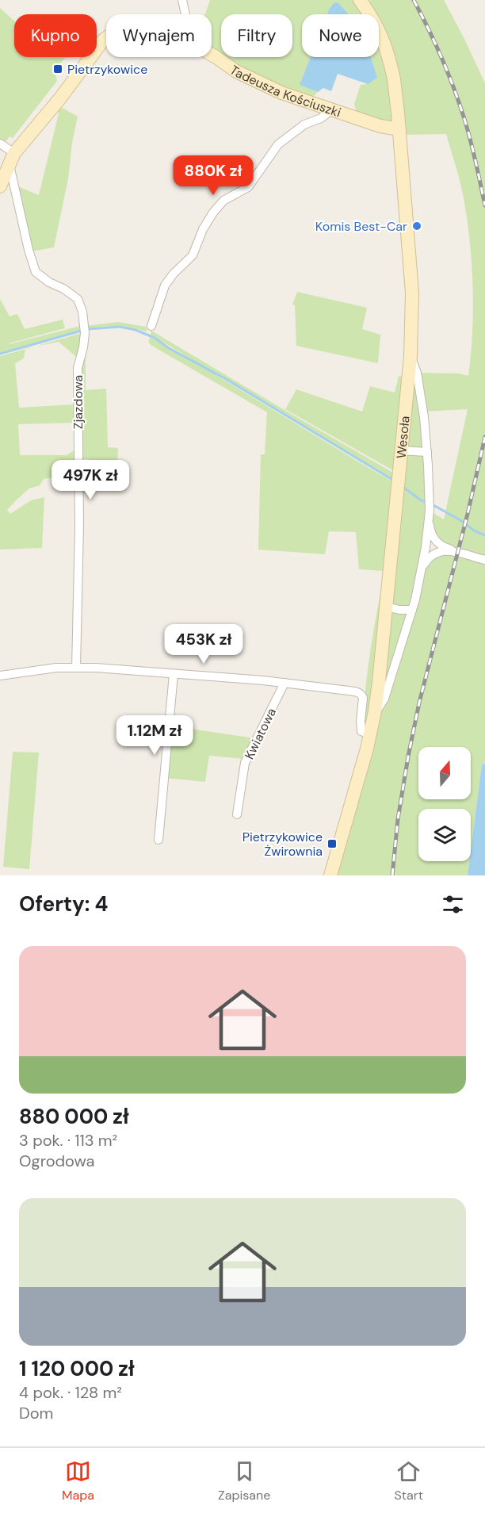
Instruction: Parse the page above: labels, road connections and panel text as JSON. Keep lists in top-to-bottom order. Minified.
{"streets":{"main road":["Tadeusza Kościuszki","Wesoła"],"street":["Zjazdowa","Kwiatowa"]},"crossings":[["Tadeusza Kościuszki","Zjazdowa"],["Tadeusza Kościuszki","Wesoła"]],"places":{"transit":["Pietrzykowice","Pietrzykowice Żwirownia"],"other":["Komis Best-Car"]},"north":"top","page":{"chip":["Kupno","Wynajem","Filtry","Nowe"],"price":["880K zł","497K zł","453K zł","1.12M zł"],"heading":"Oferty: 4","list":[{"name":"880 000 zł","note":"3 pok. · 113 m² · Ogrodowa"},{"name":"1 120 000 zł","note":"4 pok. · 128 m² · Dom"}],"tabs":["Mapa","Zapisane","Start"]}}
